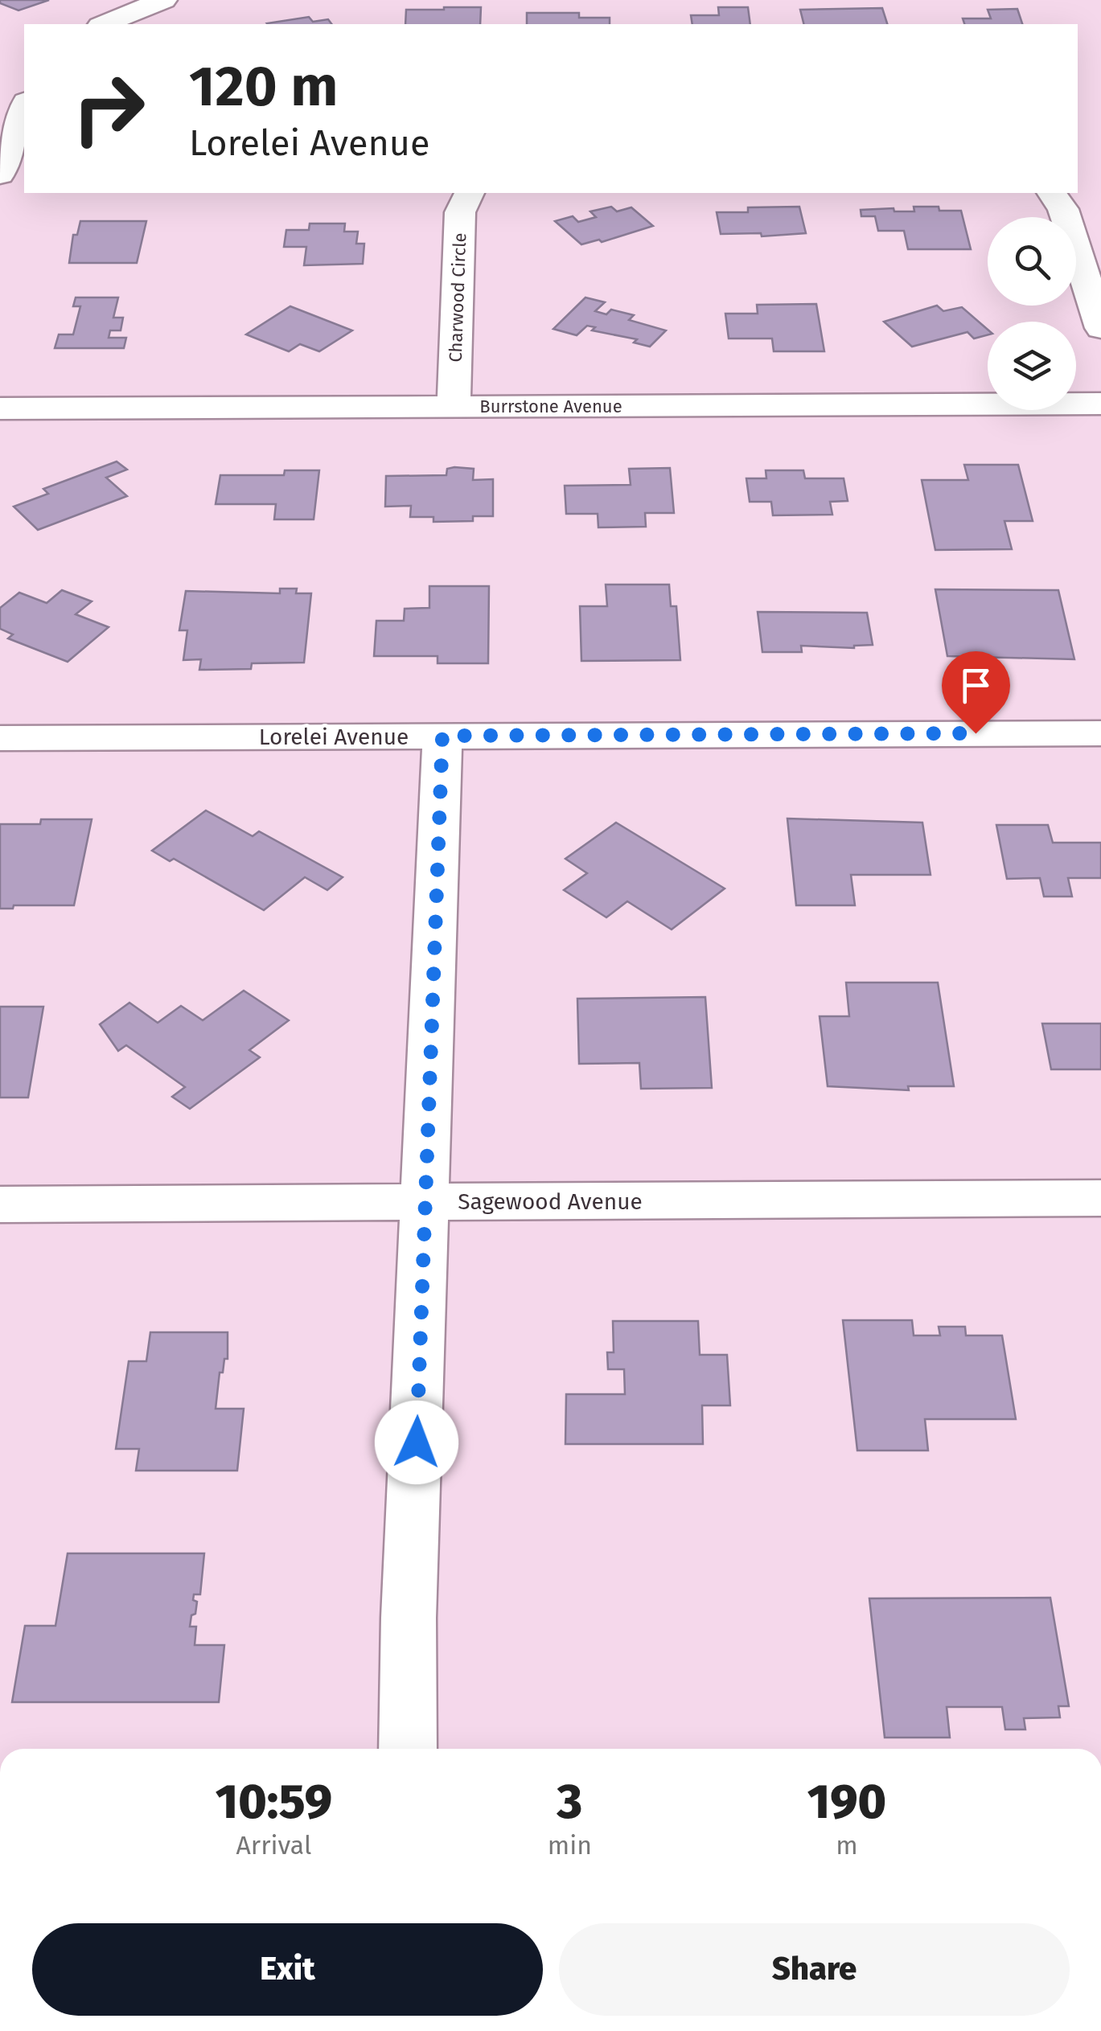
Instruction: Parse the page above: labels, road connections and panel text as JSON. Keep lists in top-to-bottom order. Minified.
{"streets":{"street":["Charwood Circle","Burrstone Avenue","Lorelei Avenue","Sagewood Avenue"]},"crossings":[["Charwood Circle","Burrstone Avenue"]],"page":{"turn":["120 m","Lorelei Avenue"],"eta":["10:59","Arrival","3","min","190","m"],"buttons":["Exit","Share"]}}
